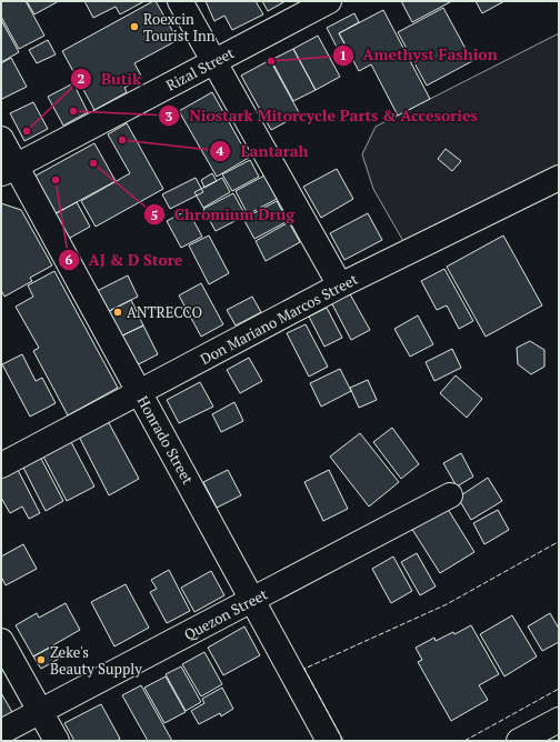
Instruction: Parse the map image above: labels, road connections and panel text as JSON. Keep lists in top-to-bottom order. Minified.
{"streets":{"street":["Rizal Street","Don Mariano Marcos Street","Honrado Street","Quezon Street"]},"crossings":[["Rizal Street","Honrado Street"],["Don Mariano Marcos Street","Honrado Street"],["Honrado Street","Quezon Street"]],"places":["Roexcin Tourist Inn","Amethyst Fashion","Niostark Mitorcycle Parts & Accesories","Butik","Lantarah","Chromium Drug","AJ & D Store","ANTRECCO","Zeke's Beauty Supply"]}
